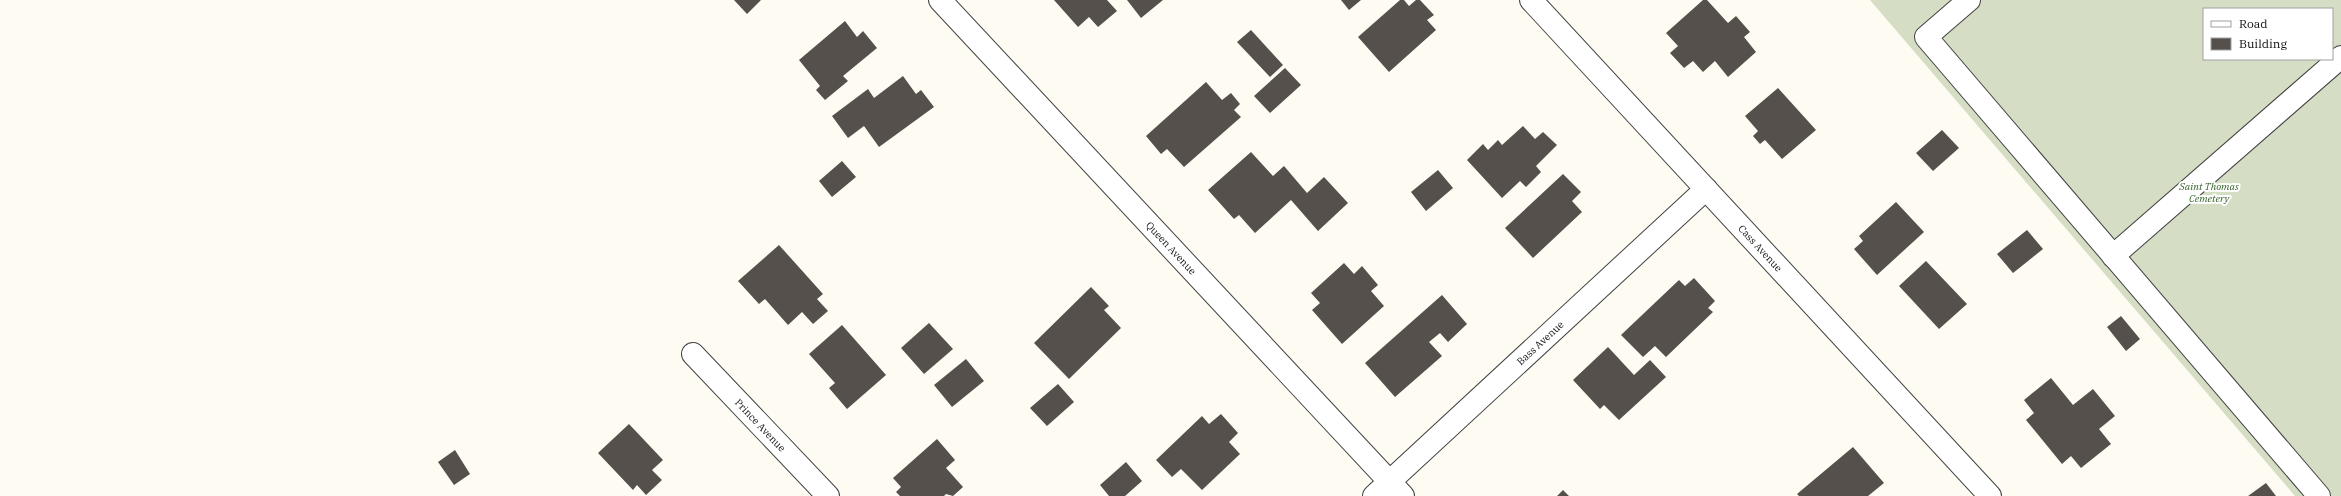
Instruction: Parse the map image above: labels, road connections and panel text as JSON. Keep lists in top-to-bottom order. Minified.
{"streets":{"street":["Queen Avenue","Cass Avenue","Bass Avenue","Prince Avenue"]},"crossings":[["Queen Avenue","Bass Avenue"],["Cass Avenue","Bass Avenue"]],"parks":["Saint Thomas Cemetery"],"legend":["Road","Building"]}
